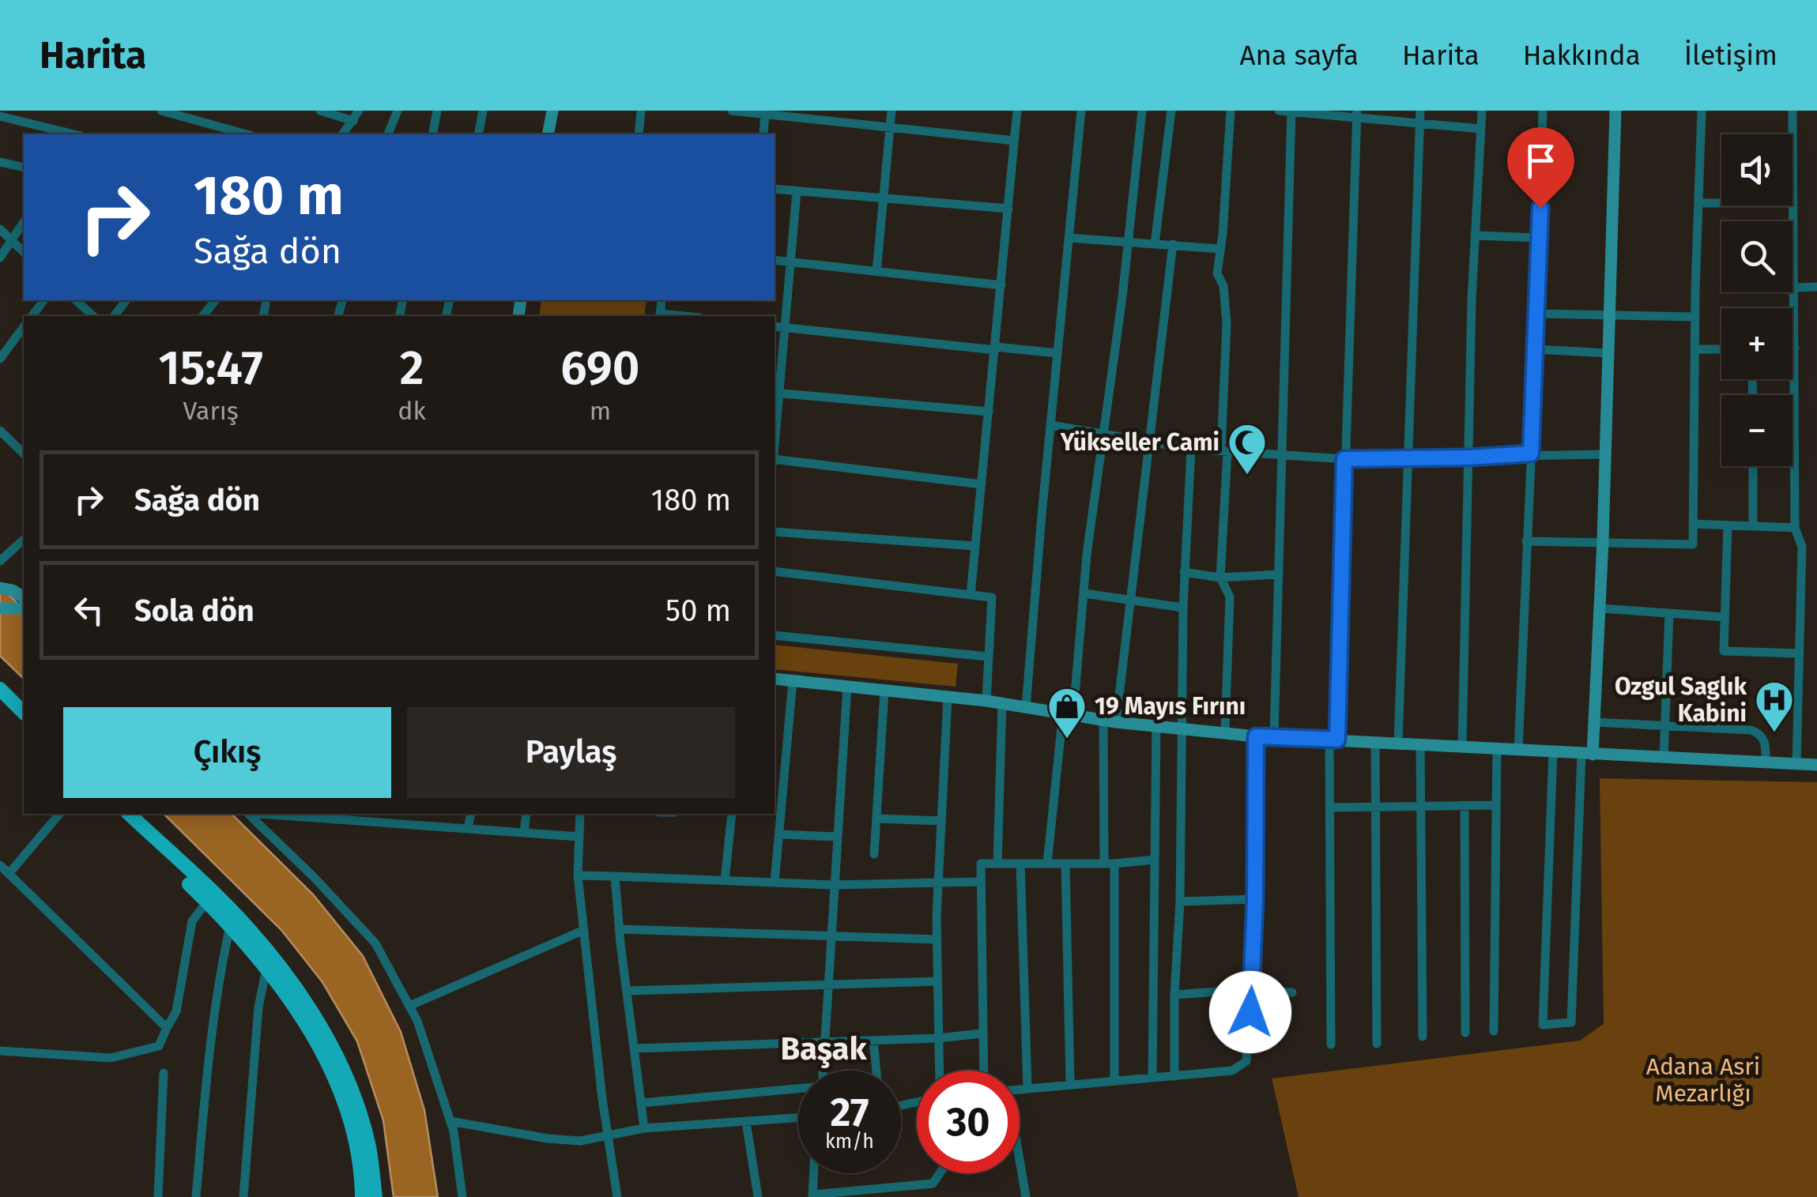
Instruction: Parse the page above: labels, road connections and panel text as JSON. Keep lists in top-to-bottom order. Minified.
{"districts":["Başak"],"parks":["Adana Asri Mezarlığı"],"places":{"mosque":["Yükseller Cami"],"hospital":["Ozgul Saglık Kabini"],"shop":["19 Mayıs Fırını"]},"page":{"header":"Harita","nav":["Ana sayfa","Harita","Hakkında","İletişim"],"map_buttons":["+","−"],"turn":["180 m","Sağa dön"],"eta":["15:47","Varış","2","dk","690","m"],"list":[{"name":"Sağa dön","value":"180 m"},{"name":"Sola dön","value":"50 m"}],"buttons":["Çıkış","Paylaş"],"speed":"27 km/h","limit":"30"}}
